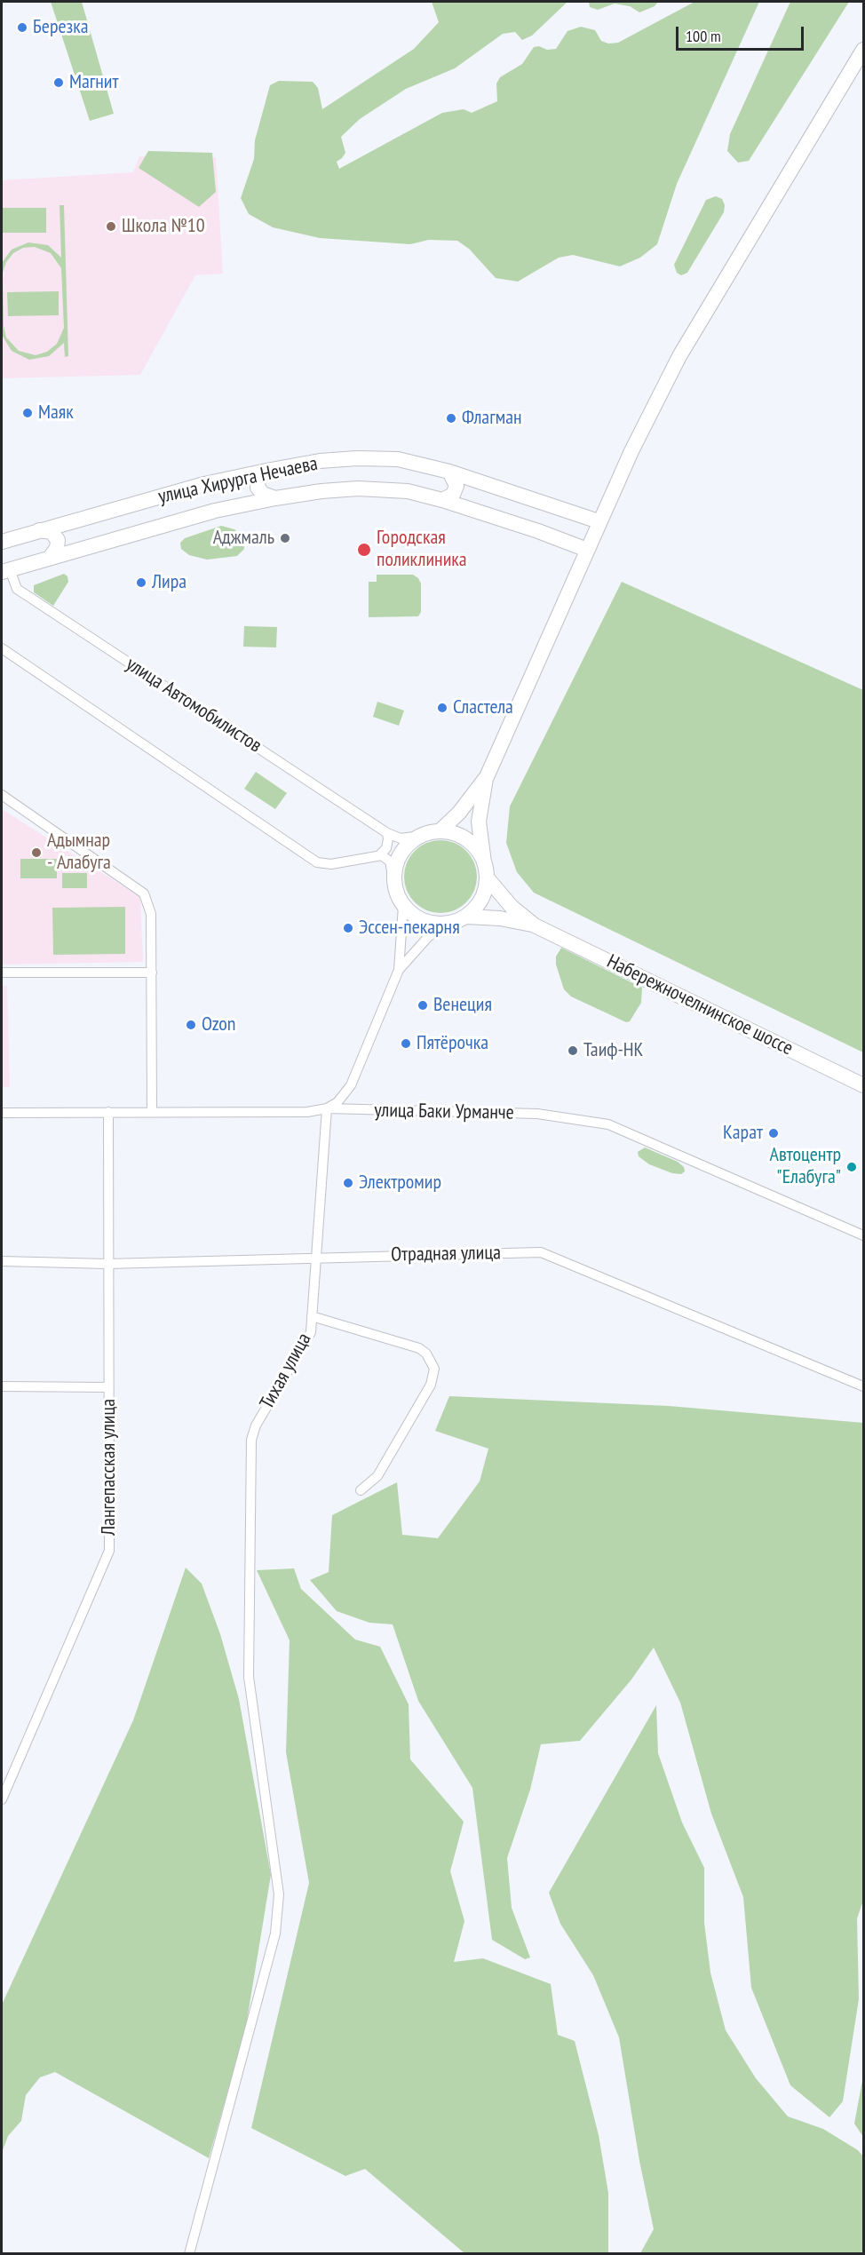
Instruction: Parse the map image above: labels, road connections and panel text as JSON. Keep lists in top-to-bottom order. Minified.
{"streets":{"main road":["улица Хирурга Нечаева","Набережночелнинское шоссе"],"street":["улица Автомобилистов","улица Баки Урманче","Отрадная улица","Тихая улица","Лангепасская улица"]},"crossings":[["улица Хирурга Нечаева","улица Автомобилистов"],["улица Автомобилистов","Набережночелнинское шоссе"],["улица Баки Урманче","Тихая улица"],["улица Баки Урманче","Лангепасская улица"],["Отрадная улица","Тихая улица"],["Отрадная улица","Лангепасская улица"]],"places":["Березка","Магнит","Школа №10","Маяк","Флагман","Аджмаль","Городская поликлиника","Лира","Сластела","Адымнар - Алабуга","Эссен-пекарня","Венеция","Ozon","Пятёрочка","Таиф-НК","Карат","Автоцентр \"Елабуга\"","Электромир"],"scale_bar":"100 m"}
